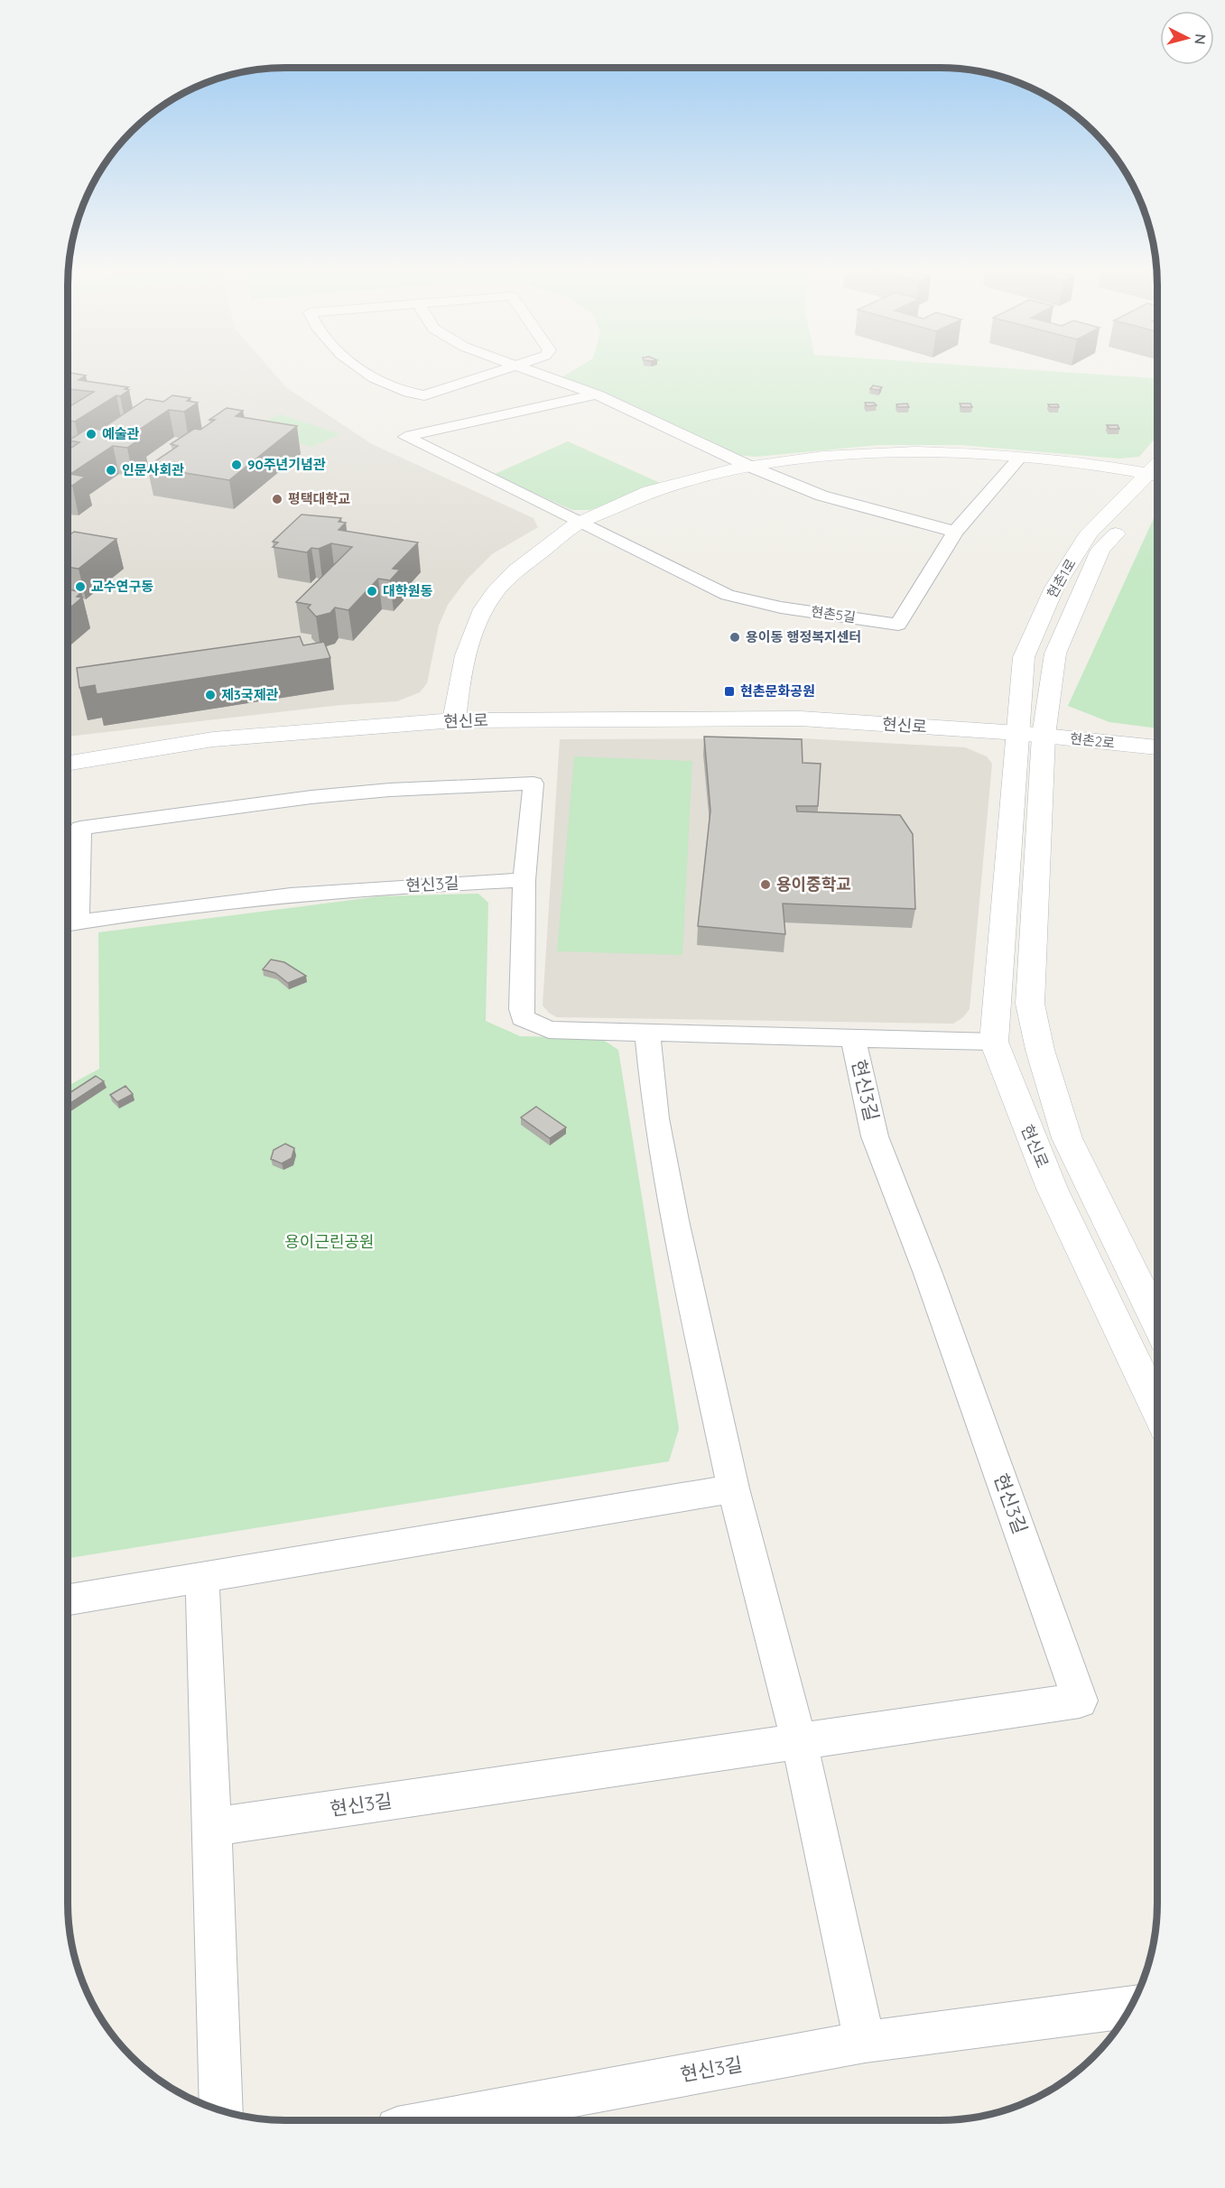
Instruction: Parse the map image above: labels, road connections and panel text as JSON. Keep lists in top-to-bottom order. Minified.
{"streets":{"street":["현촌5길","현신로","현촌2로","현신3길"]},"crossings":[["현신로","현촌2로"],["현신로","현신3길"]],"parks":["용이근린공원"],"places":{"other":["예술관","90주년기념관","인문사회관","평택대학교","교수연구동","대학원동","용이동 행정복지센터","제3국제관","용이중학교"],"transit":["현촌문화공원"]},"north":"right"}
